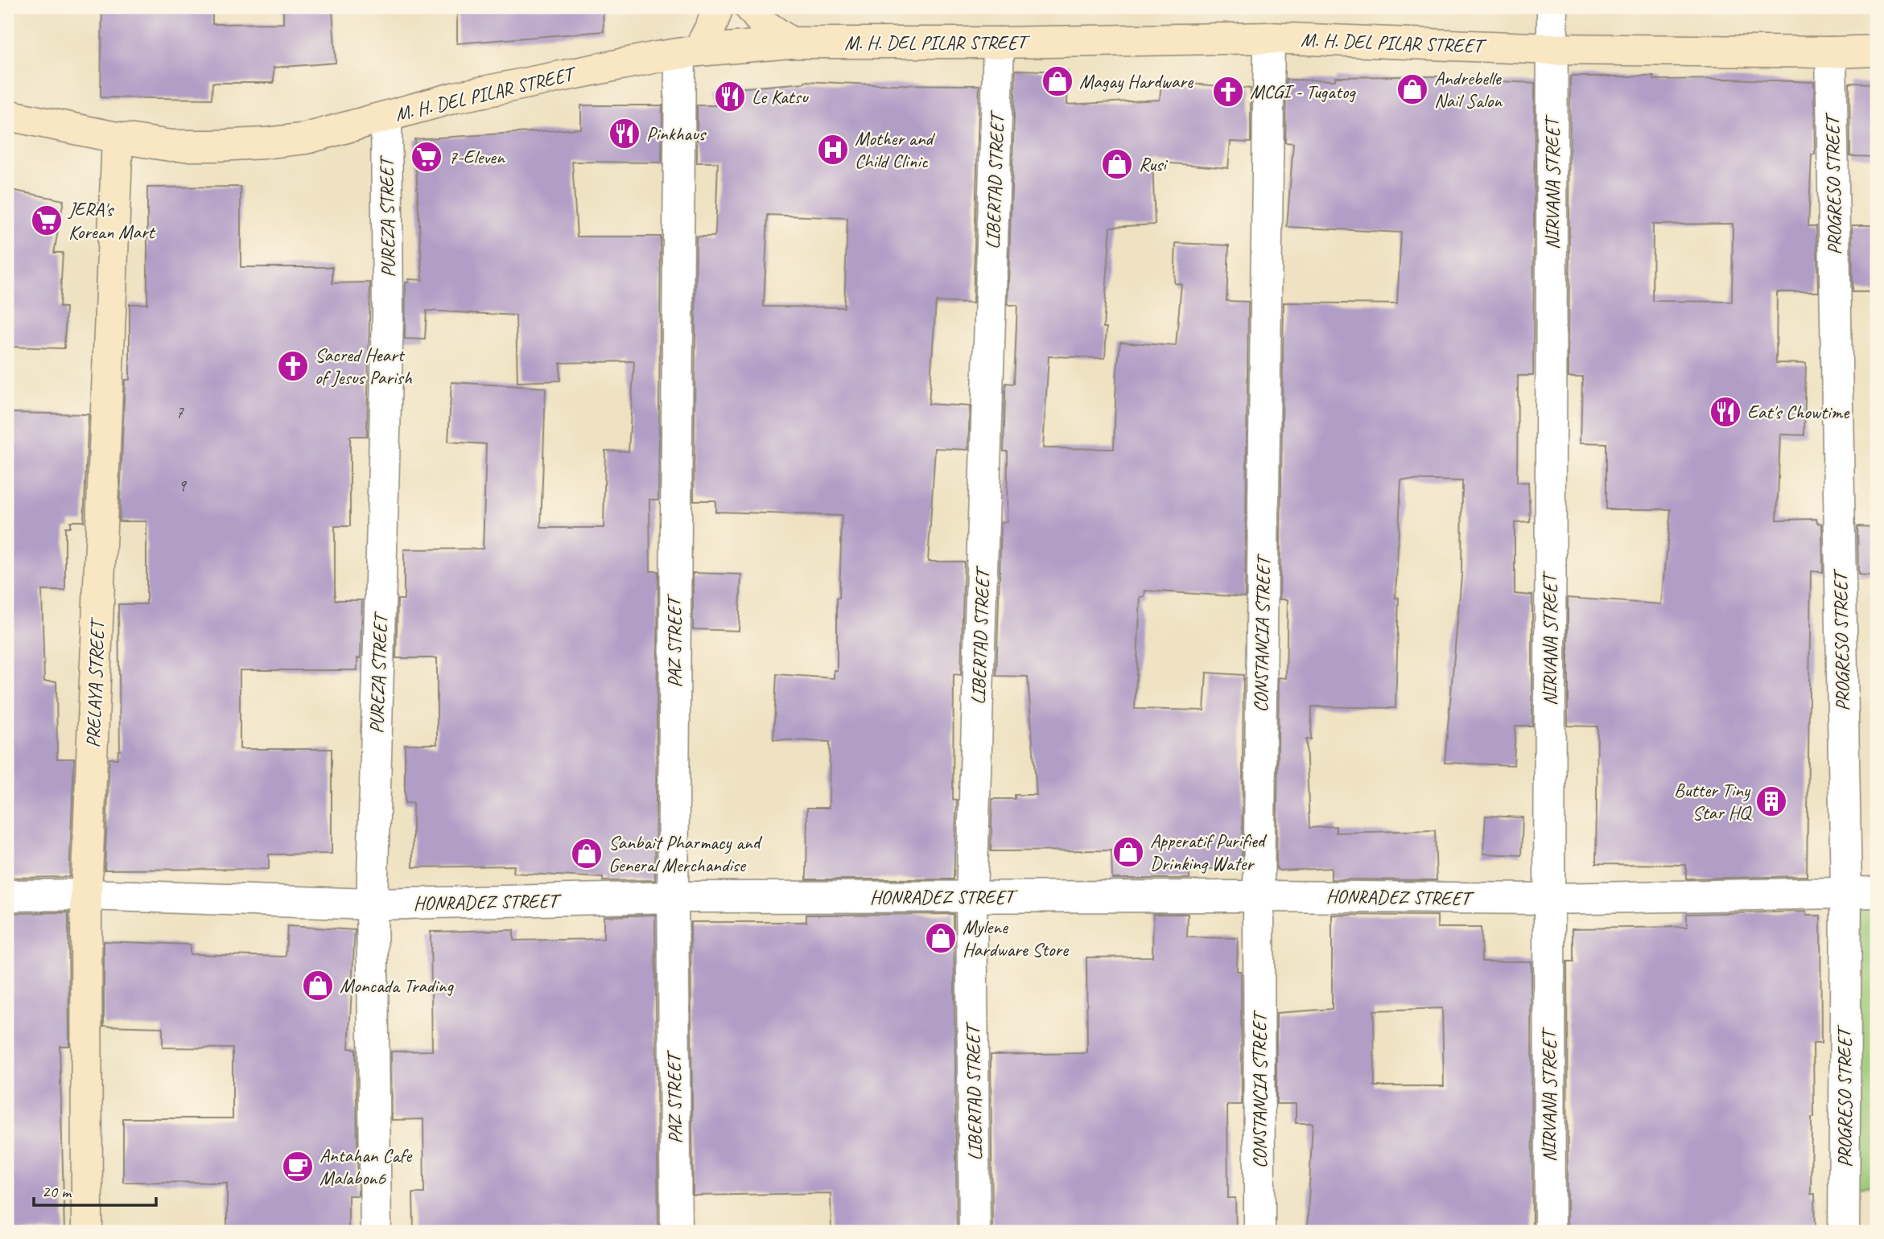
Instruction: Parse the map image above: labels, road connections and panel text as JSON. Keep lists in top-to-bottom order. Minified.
{"streets":{"main road":["M. H. DEL PILAR STREET","PRELAYA STREET"],"street":["LIBERTAD STREET","NIRVANA STREET","PROGRESO STREET","PUREZA STREET","CONSTANCIA STREET","PAZ STREET","HONRADEZ STREET"]},"crossings":[["M. H. DEL PILAR STREET","LIBERTAD STREET"],["M. H. DEL PILAR STREET","NIRVANA STREET"],["M. H. DEL PILAR STREET","PROGRESO STREET"],["M. H. DEL PILAR STREET","PUREZA STREET"],["M. H. DEL PILAR STREET","CONSTANCIA STREET"],["M. H. DEL PILAR STREET","PAZ STREET"],["M. H. DEL PILAR STREET","PRELAYA STREET"],["LIBERTAD STREET","HONRADEZ STREET"],["NIRVANA STREET","HONRADEZ STREET"],["PROGRESO STREET","HONRADEZ STREET"],["PUREZA STREET","HONRADEZ STREET"],["CONSTANCIA STREET","HONRADEZ STREET"],["PAZ STREET","HONRADEZ STREET"],["PRELAYA STREET","HONRADEZ STREET"]],"places":{"shop":["Magay Hardware","Andrebelle Nail Salon","Rusi","Apperatif Purified Drinking Water","Sanbait Pharmacy and General Merchandise","Mylene Hardware Store","Moncada Trading"],"church":["MCGI - Tugatog","Sacred Heart of Jesus Parish"],"restaurant":["Le Katsu","Pinkhaus","Eat's Chowtime"],"hospital":["Mother and Child Clinic"],"supermarket":["7-Eleven","JERA's Korean Mart"],"building":["Butter Tiny Star HQ"],"cafe":["Antahan Cafe Malabon6"]},"house_numbers":["7","9"],"scale_bar":"20 m"}
